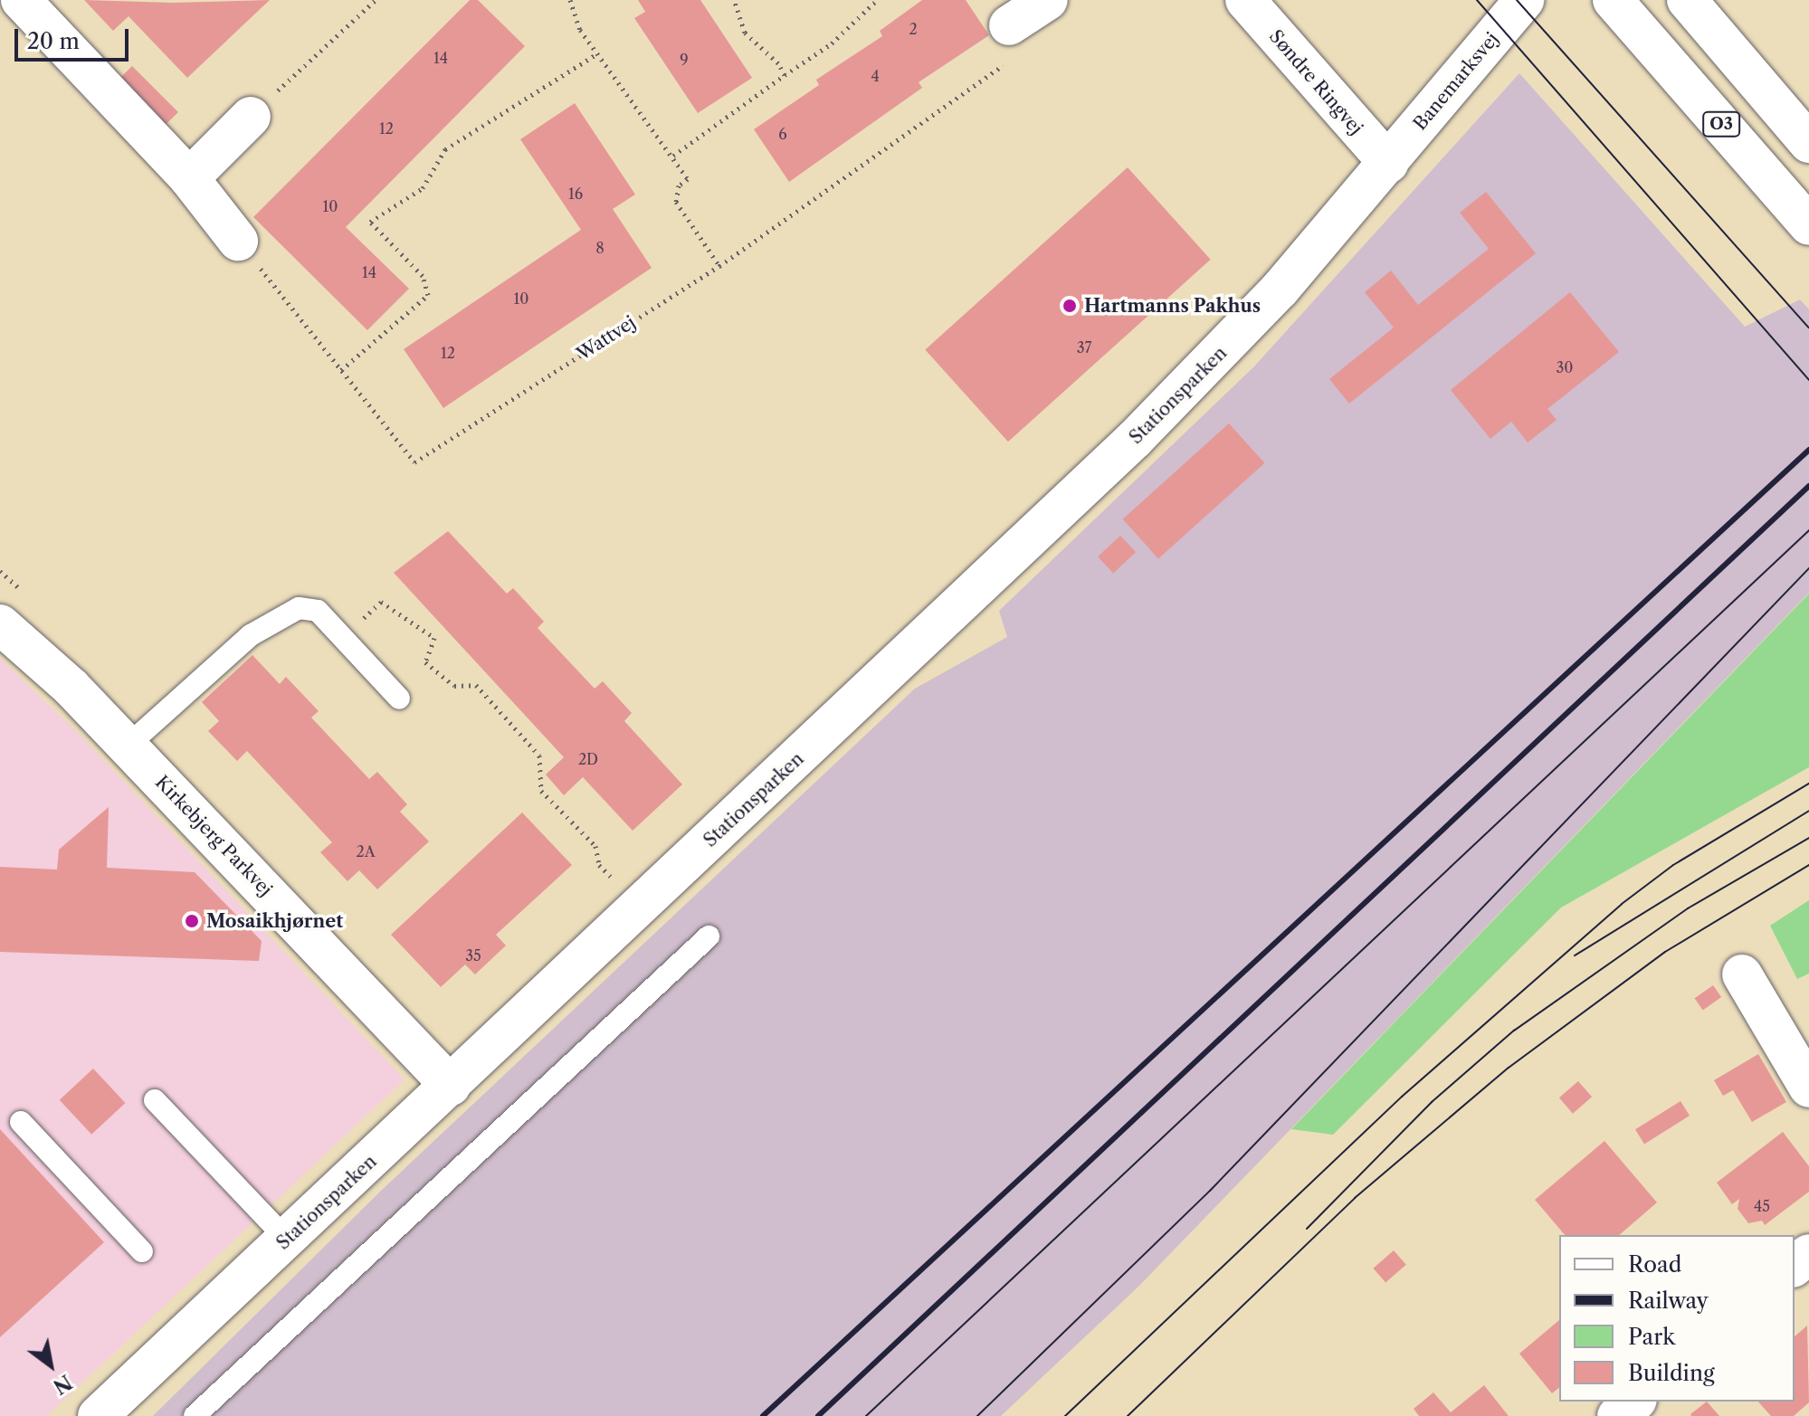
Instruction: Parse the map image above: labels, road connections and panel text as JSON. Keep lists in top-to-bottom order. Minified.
{"streets":{"street":["Banemarksvej","Søndre Ringvej","O3","Stationsparken","Kirkebjerg Parkvej"],"path":["Wattvej"]},"crossings":[["Banemarksvej","Søndre Ringvej"],["Banemarksvej","Stationsparken"],["Søndre Ringvej","Stationsparken"],["Stationsparken","Kirkebjerg Parkvej"]],"places":["Hartmanns Pakhus","Mosaikhjørnet"],"house_numbers":["2","14","9","4","12","6","16","10","8","14","10","37","12","30","2D","2A","35","45"],"legend":["Road","Railway","Park","Building"],"scale_bar":"20 m","north":"bottom right"}
